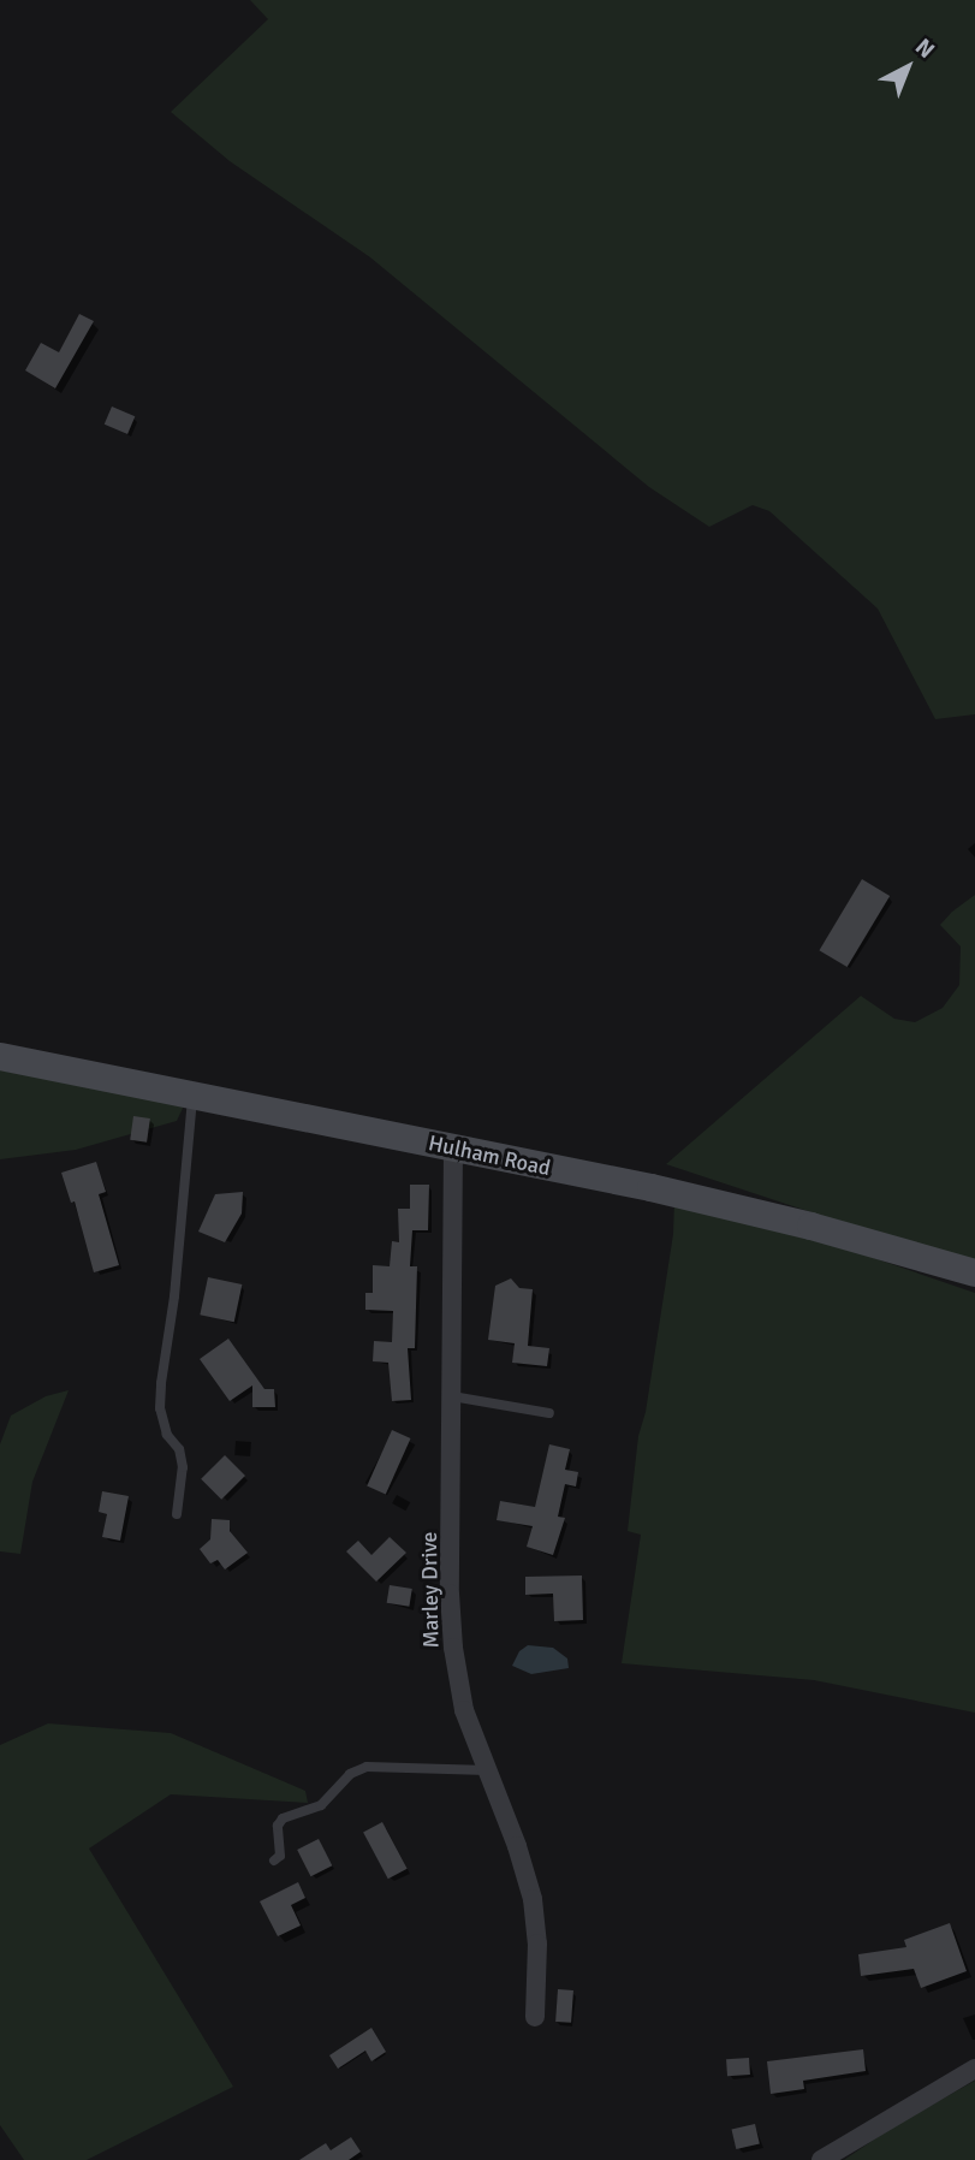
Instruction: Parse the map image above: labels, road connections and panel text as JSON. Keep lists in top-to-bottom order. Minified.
{"streets":{"street":["Hulham Road","Marley Drive"]},"crossings":[["Hulham Road","Marley Drive"]],"north":"top right"}
